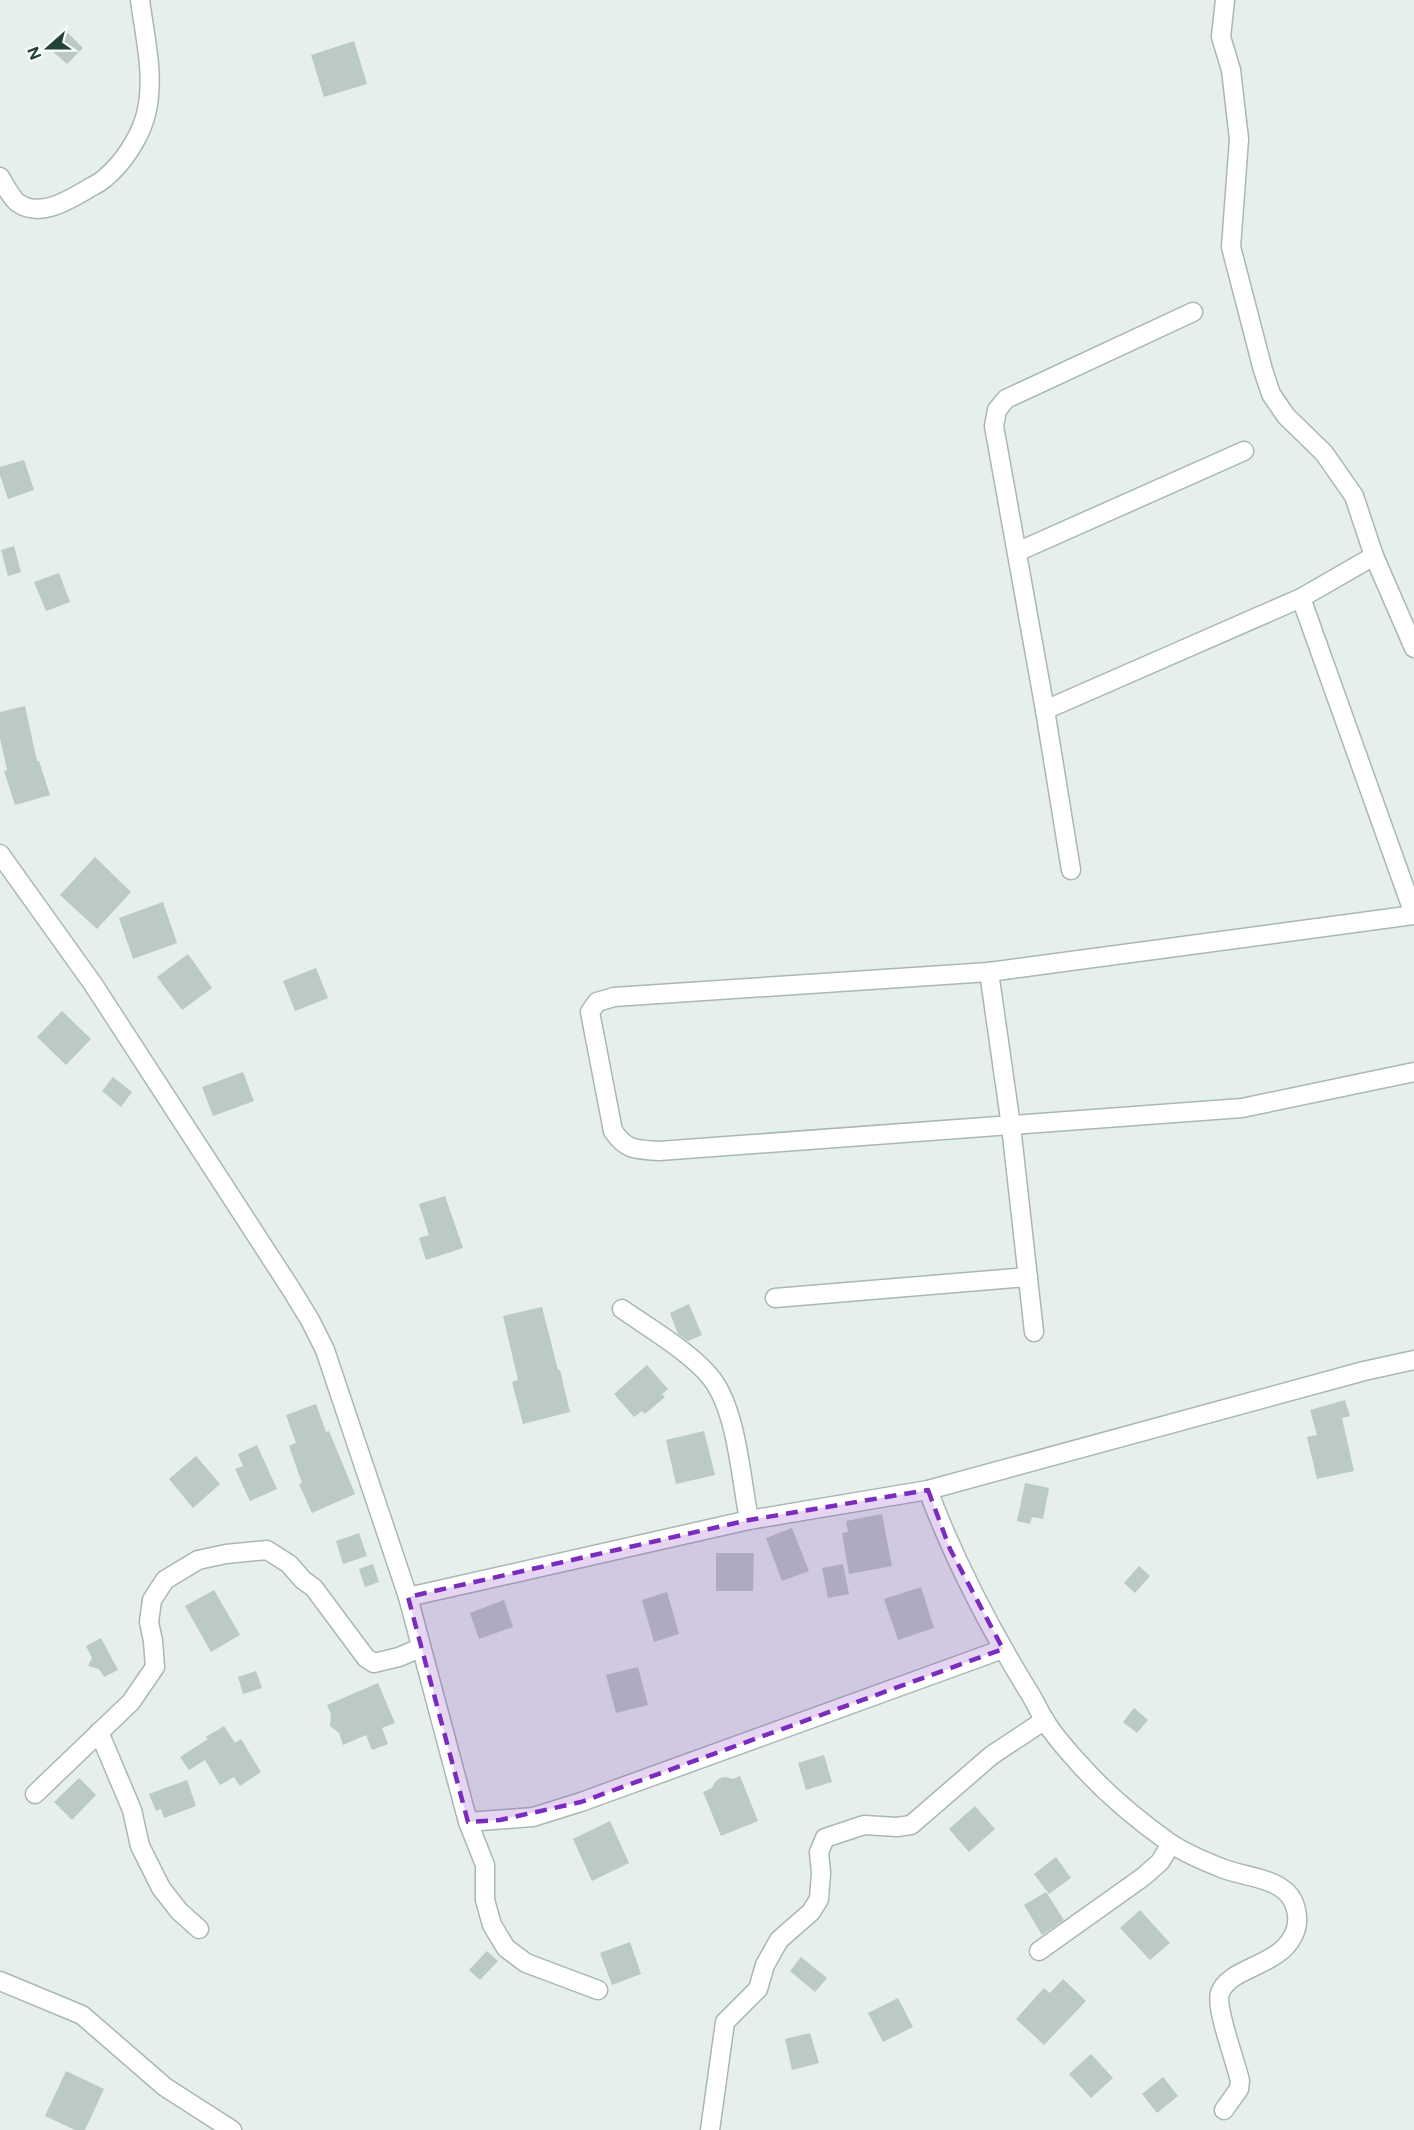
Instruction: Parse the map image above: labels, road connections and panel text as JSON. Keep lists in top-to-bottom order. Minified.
{"north":"left"}
